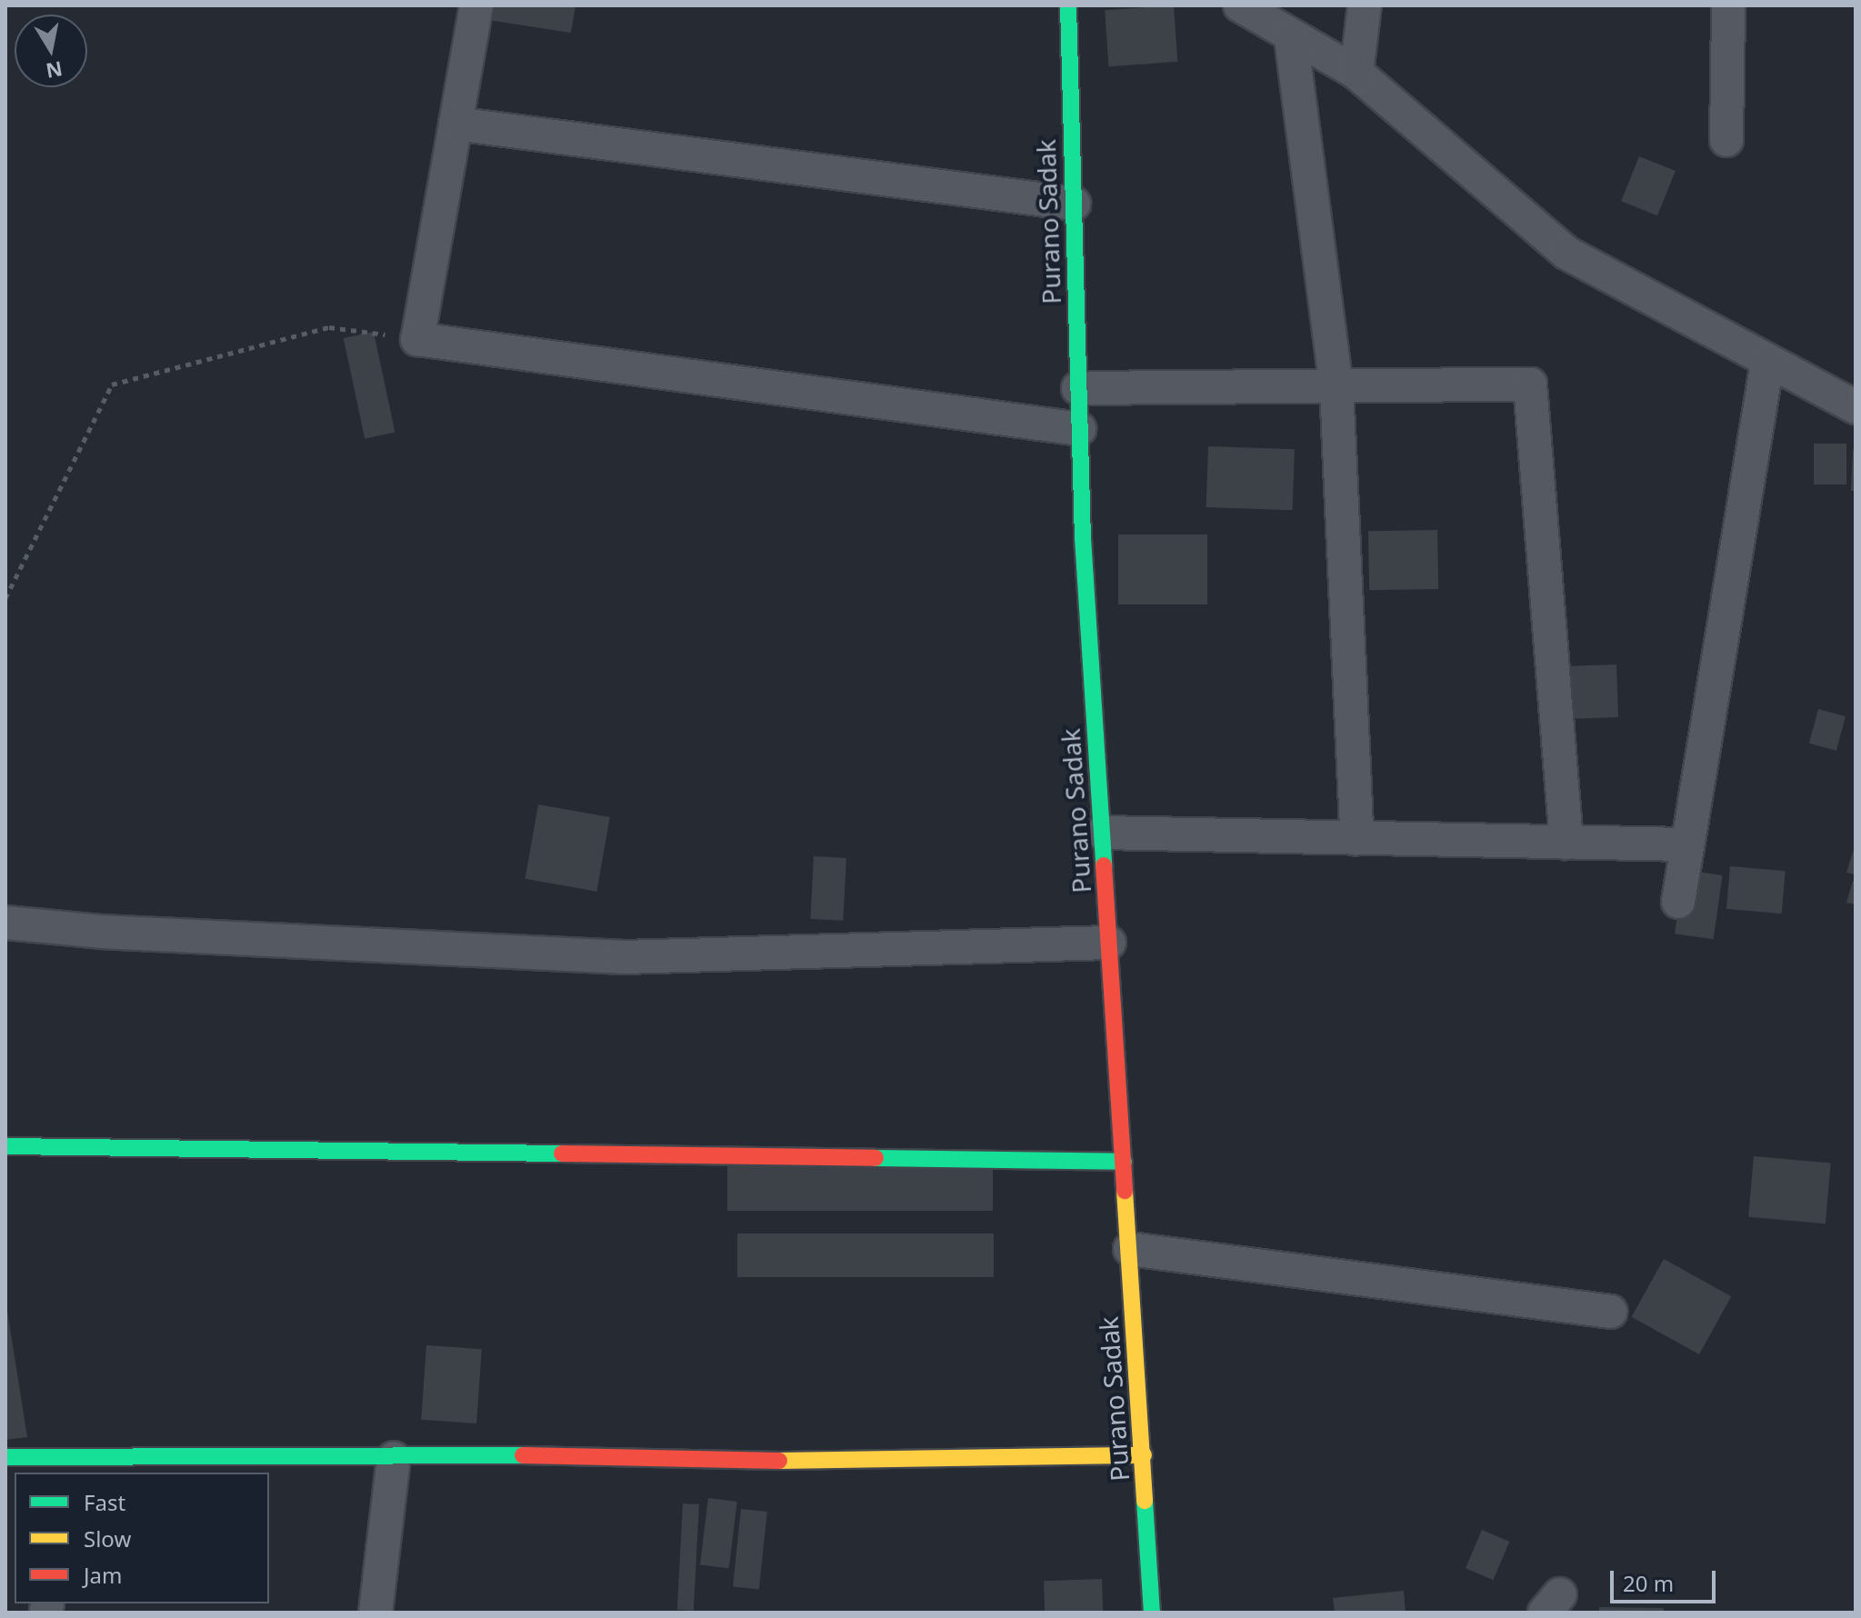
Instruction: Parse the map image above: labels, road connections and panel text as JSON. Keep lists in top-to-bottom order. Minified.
{"streets":{"street":["Purano Sadak"]},"legend":["Fast","Slow","Jam"],"scale_bar":"20 m","north":"bottom"}
